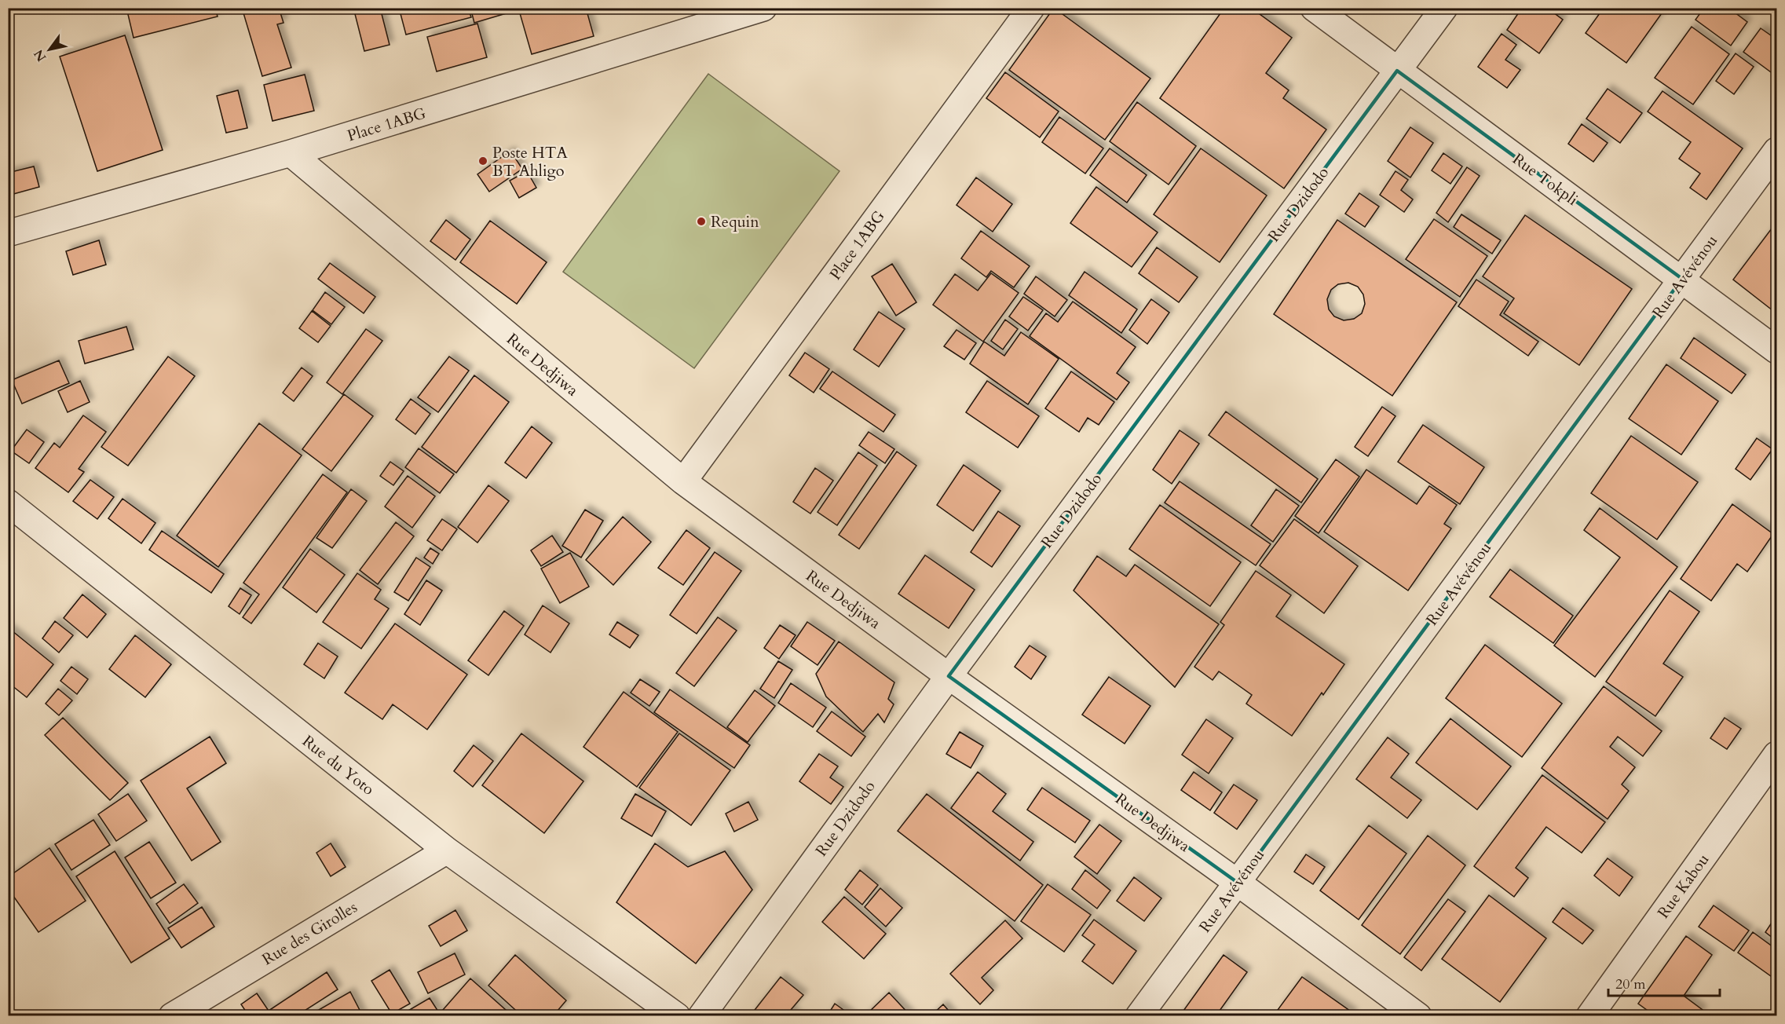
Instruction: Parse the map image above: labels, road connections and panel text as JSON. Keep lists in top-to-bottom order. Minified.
{"streets":{"street":["Place 1ABG","Rue Tokpli","Rue Dzidodo","Rue Avévénou","Rue Dedjiwa","Rue du Yoto","Rue Kabou","Rue des Girolles"]},"crossings":[["Place 1ABG","Rue Dedjiwa"],["Rue Tokpli","Rue Dzidodo"],["Rue Tokpli","Rue Avévénou"],["Rue Dzidodo","Rue Dedjiwa"],["Rue Avévénou","Rue Dedjiwa"],["Rue du Yoto","Rue des Girolles"]],"places":["Poste HTA BT Ahligo","Requin"],"scale_bar":"20 m","north":"bottom left"}
